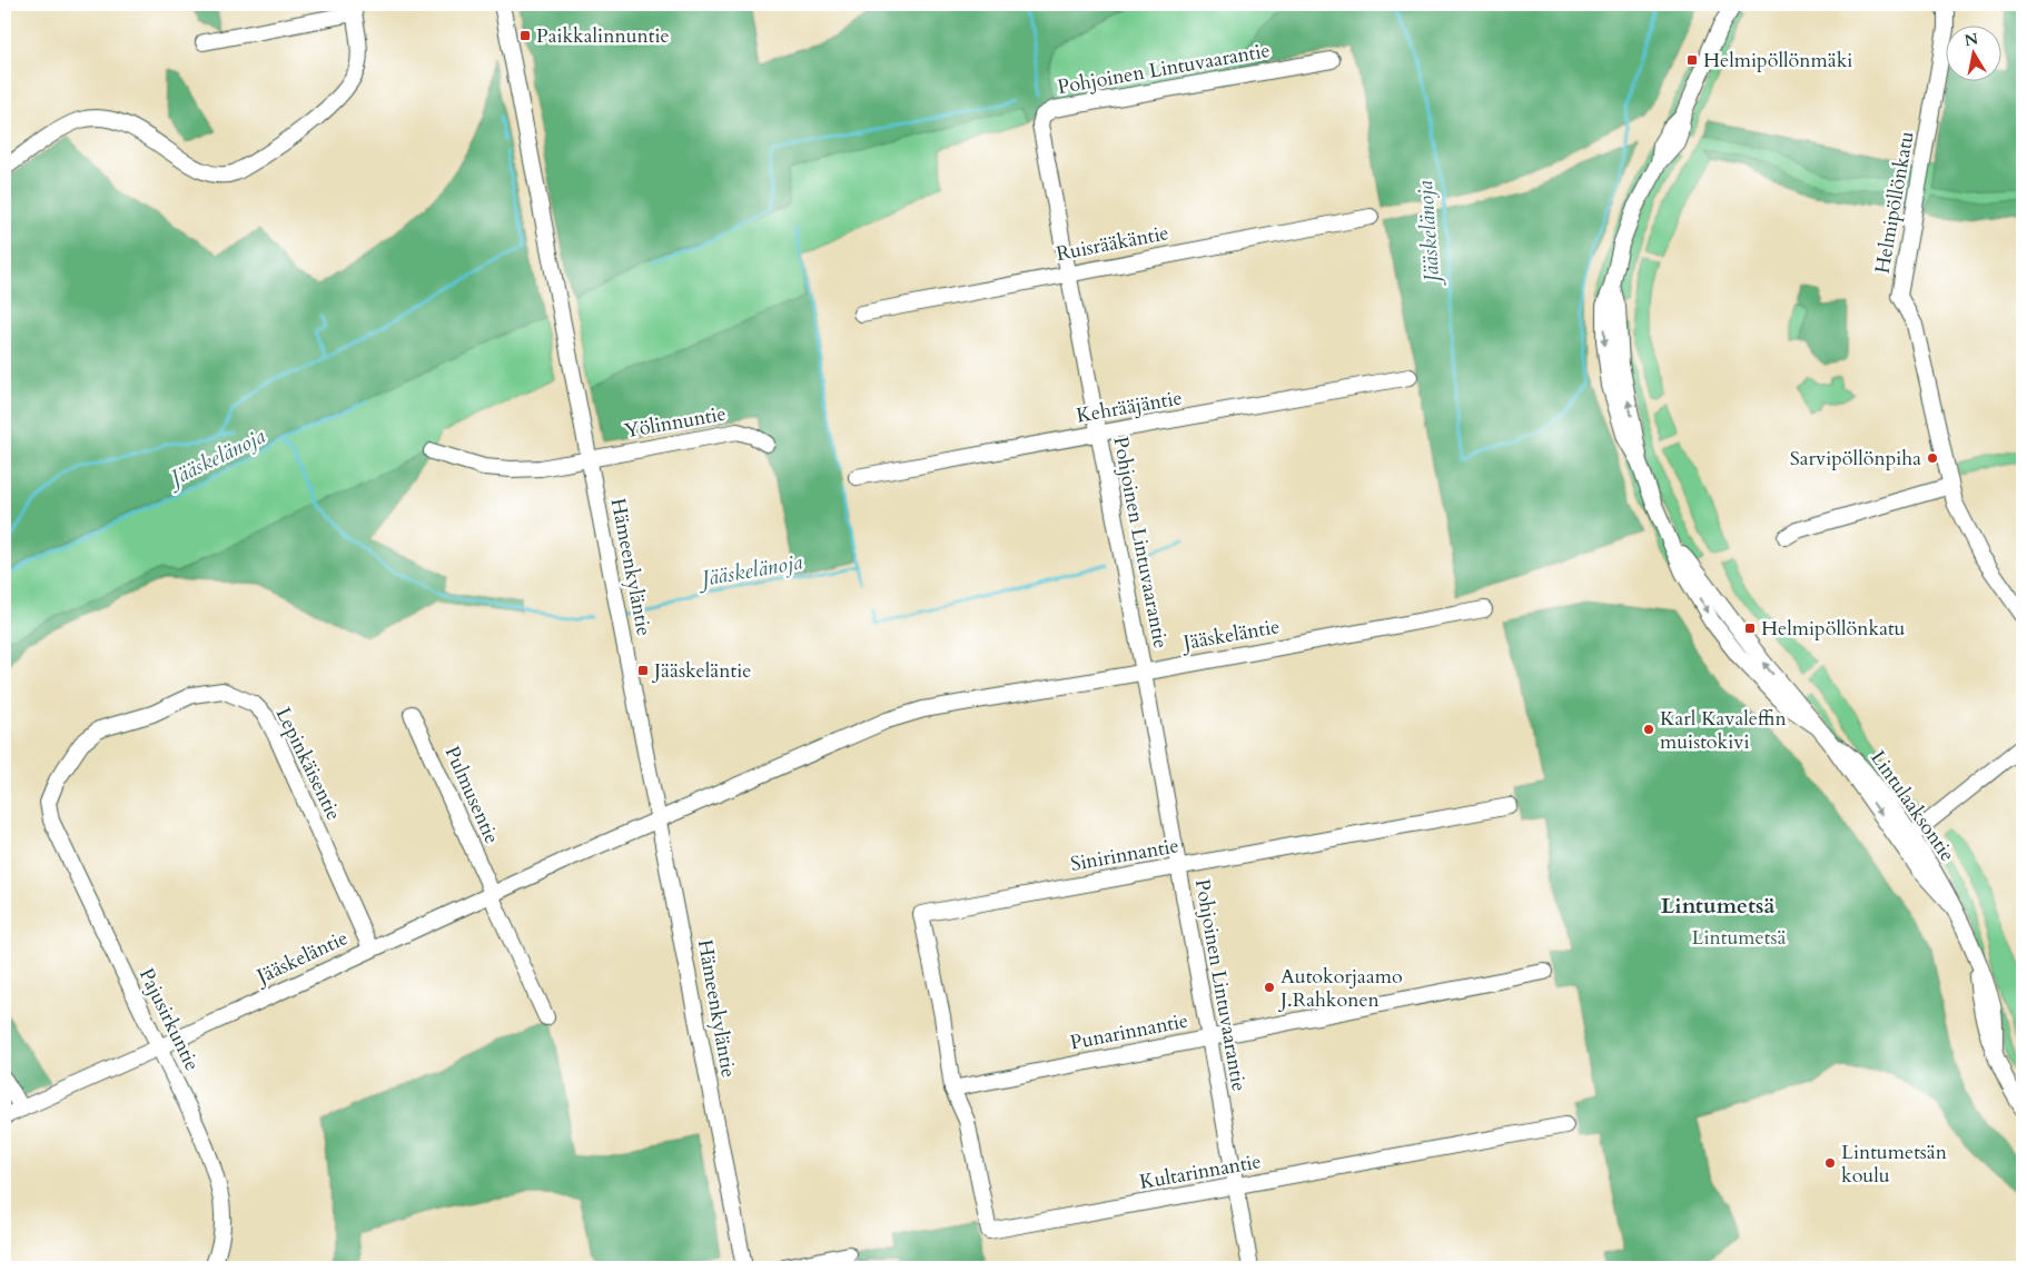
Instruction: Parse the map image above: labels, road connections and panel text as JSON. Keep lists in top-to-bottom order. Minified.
{"streets":{"street":["Pohjoinen Lintuvaarantie","Helmipöllönkatu","Ruisrääkäntie","Kehrääjäntie","Yölinnuntie","Hämeenkyläntie","Jääskeläntie","Lepinkäisentie","Pulmusentie","Lintulaaksontie","Sinirinnantie","Pajusirkuntie","Punarinnantie","Kultarinnantie"]},"crossings":[["Pohjoinen Lintuvaarantie","Ruisrääkäntie"],["Pohjoinen Lintuvaarantie","Kehrääjäntie"],["Pohjoinen Lintuvaarantie","Jääskeläntie"],["Pohjoinen Lintuvaarantie","Sinirinnantie"],["Pohjoinen Lintuvaarantie","Punarinnantie"],["Pohjoinen Lintuvaarantie","Kultarinnantie"],["Yölinnuntie","Hämeenkyläntie"],["Hämeenkyläntie","Jääskeläntie"],["Jääskeläntie","Lepinkäisentie"],["Jääskeläntie","Pulmusentie"],["Jääskeläntie","Pajusirkuntie"],["Lepinkäisentie","Pajusirkuntie"],["Sinirinnantie","Punarinnantie"],["Sinirinnantie","Kultarinnantie"],["Punarinnantie","Kultarinnantie"]],"districts":["Lintumetsä"],"water":["Jääskelänoja"],"parks":["Lintumetsä"],"places":{"transit":["Paikkalinnuntie","Helmipöllönmäki","Helmipöllönkatu","Jääskeläntie"],"other":["Sarvipöllönpiha","Karl Kavaleffin muistokivi","Autokorjaamo J.Rahkonen","Lintumetsän koulu"]},"north":"top"}
